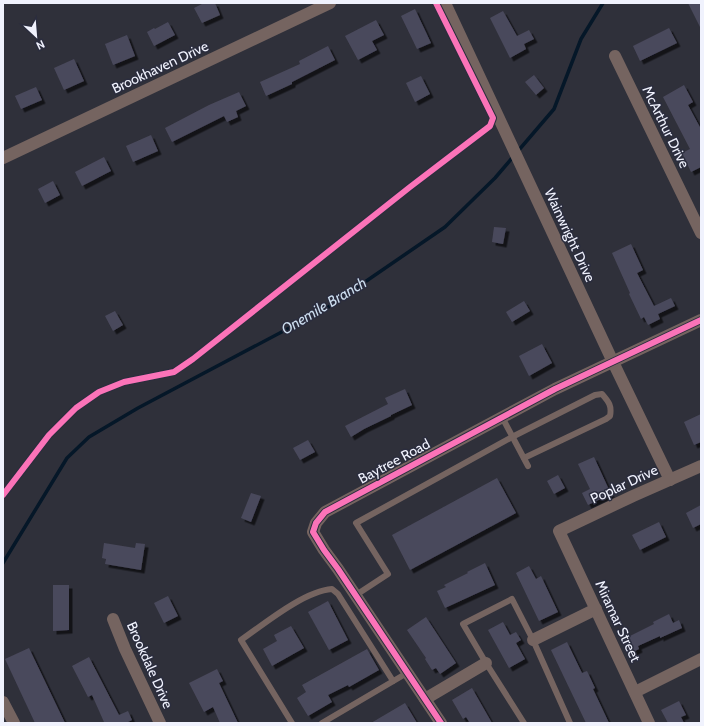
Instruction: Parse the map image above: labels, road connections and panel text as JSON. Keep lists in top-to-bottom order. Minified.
{"streets":{"street":["Brookhaven Drive","McArthur Drive","Wainwright Drive","Baytree Road","Poplar Drive","Miramar Street","Brookdale Drive"]},"crossings":[["Wainwright Drive","Baytree Road"],["Wainwright Drive","Poplar Drive"],["Poplar Drive","Miramar Street"]],"water":["Onemile Branch"],"north":"bottom right"}
